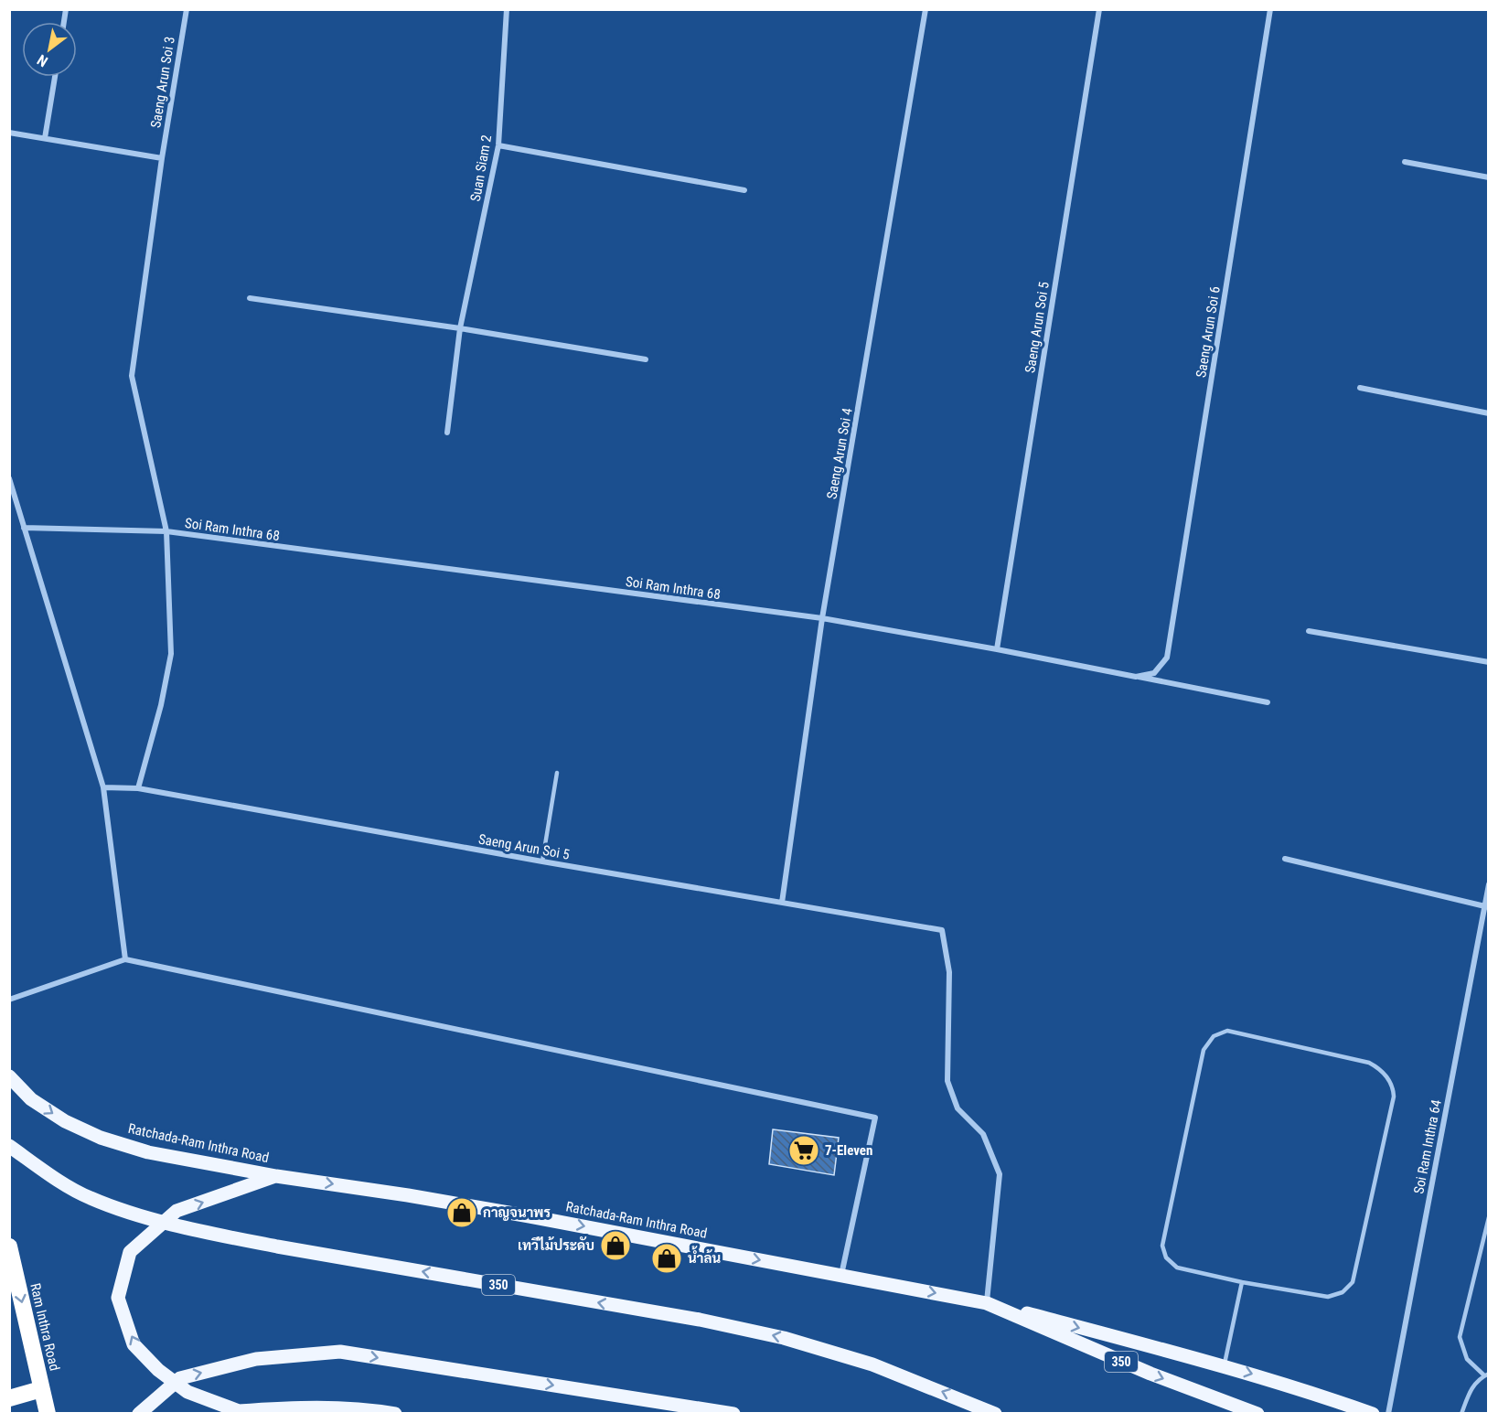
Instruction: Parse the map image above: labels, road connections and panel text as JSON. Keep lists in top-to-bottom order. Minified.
{"streets":{"highway":["Ram Inthra Road"],"main road":["Ratchada-Ram Inthra Road","350"],"street":["Saeng Arun Soi 3","Suan Siam 2","Saeng Arun Soi 5","Saeng Arun Soi 6","Saeng Arun Soi 4","Soi Ram Inthra 68","Soi Ram Inthra 64"]},"crossings":[["Saeng Arun Soi 3","Soi Ram Inthra 68"],["Saeng Arun Soi 5","Saeng Arun Soi 4"],["Saeng Arun Soi 5","Soi Ram Inthra 68"],["Saeng Arun Soi 5","Ratchada-Ram Inthra Road"],["Saeng Arun Soi 6","Soi Ram Inthra 68"],["Saeng Arun Soi 4","Soi Ram Inthra 68"]],"one_way":["Ram Inthra Road"],"places":{"supermarket":["7-Eleven"],"shop":["กาญจนาพร","เทวีไม้ประดับ","น้ำล้น"]},"north":"bottom left"}
